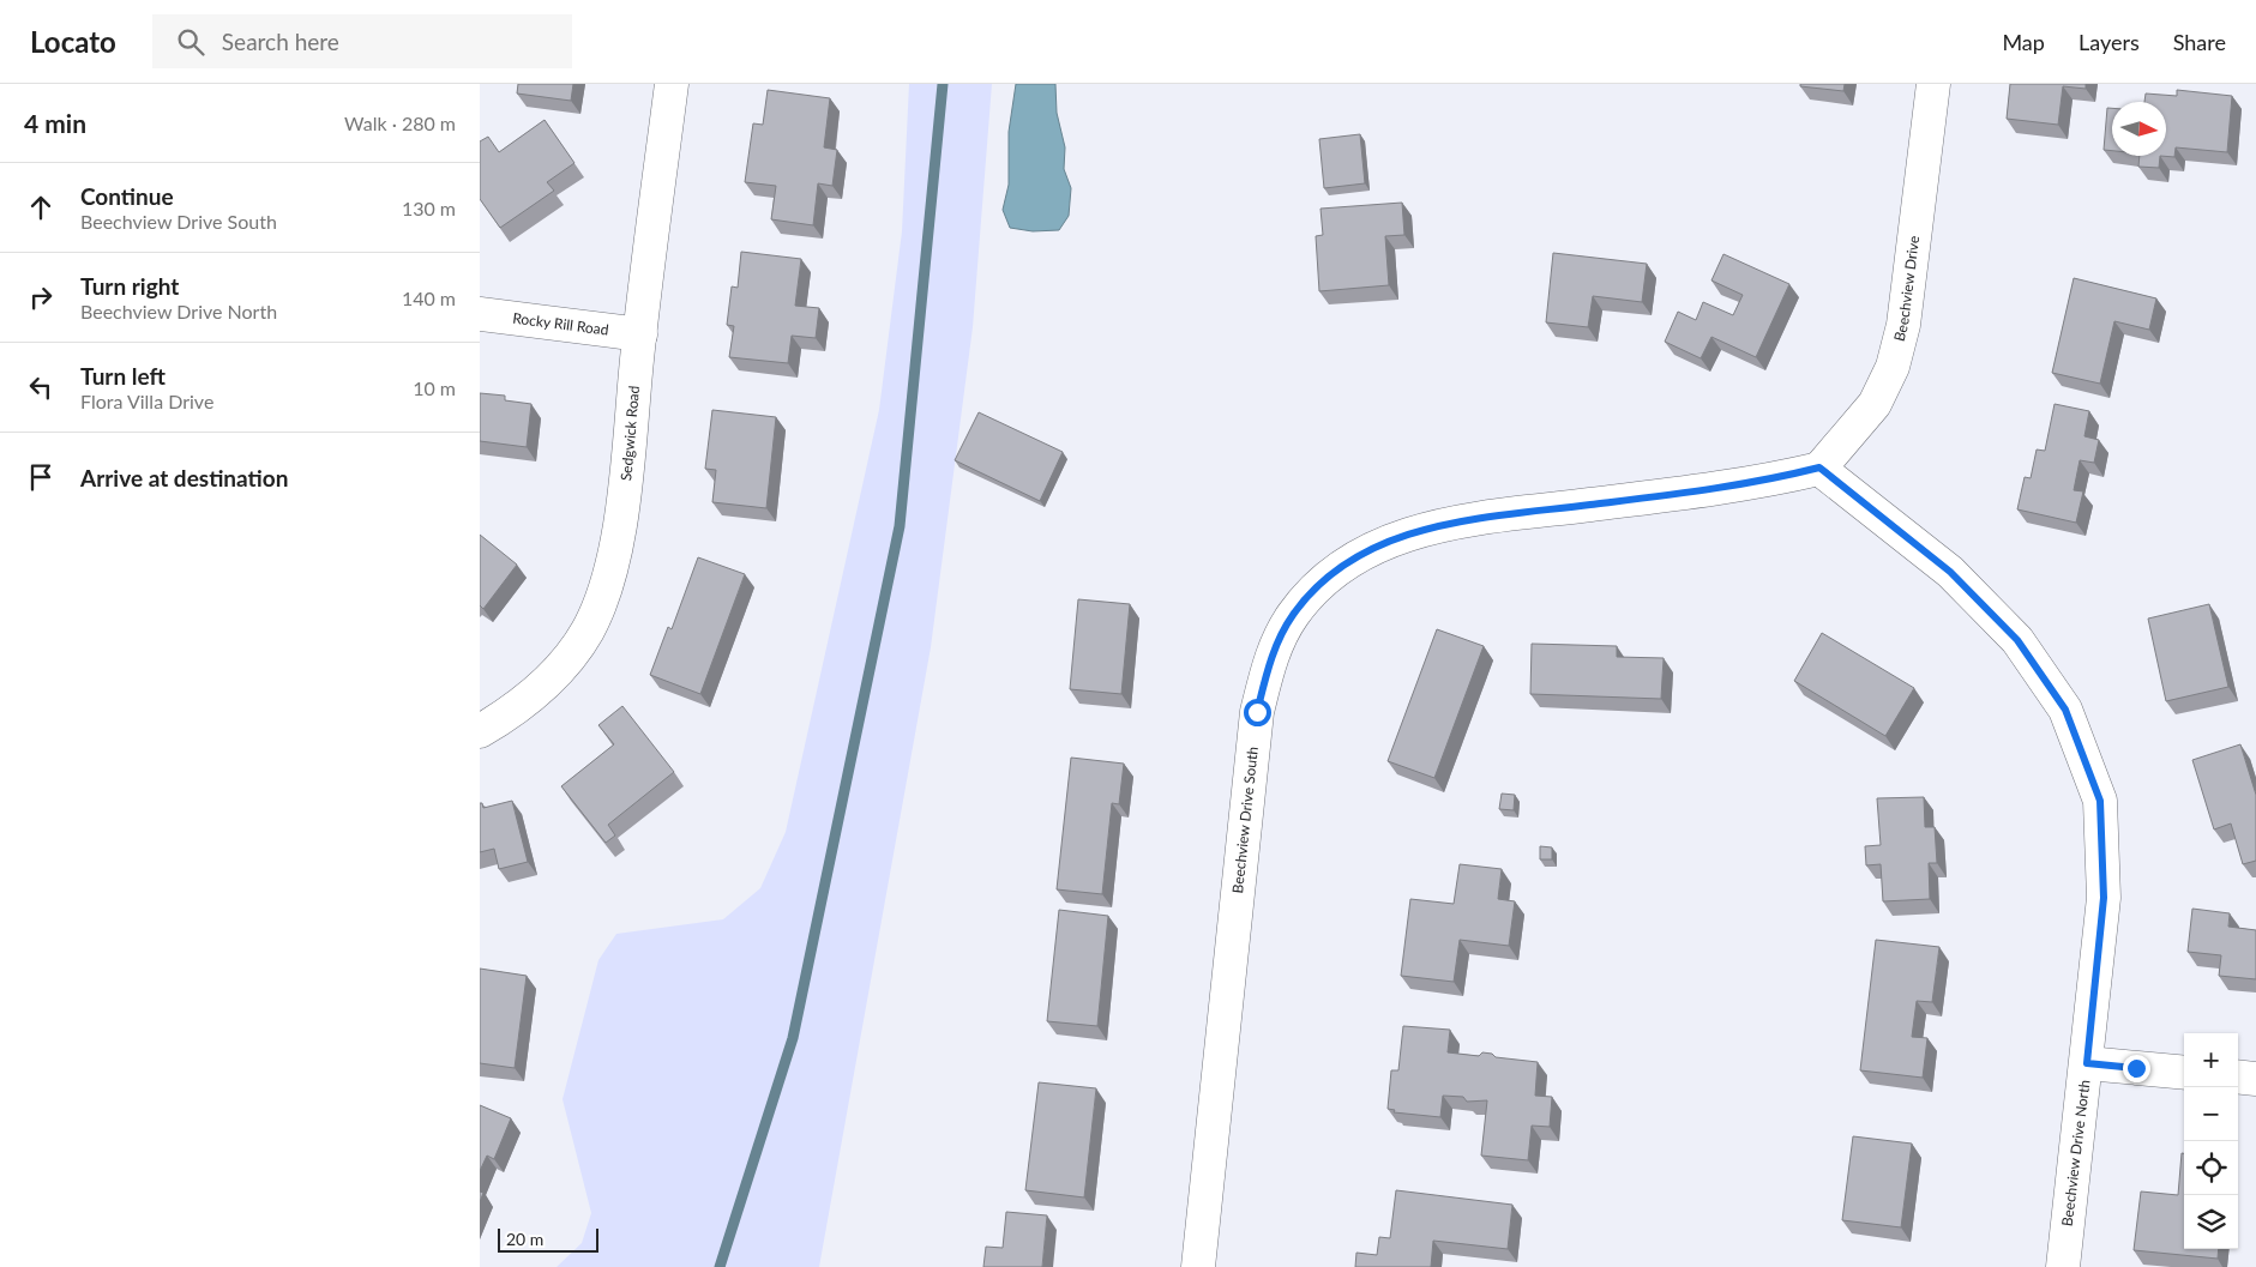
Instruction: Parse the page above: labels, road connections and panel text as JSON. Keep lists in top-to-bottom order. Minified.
{"streets":{"street":["Beechview Drive","Rocky Rill Road","Sedgwick Road","Beechview Drive South","Beechview Drive North"]},"crossings":[["Beechview Drive","Beechview Drive South"],["Beechview Drive","Beechview Drive North"],["Rocky Rill Road","Sedgwick Road"],["Beechview Drive South","Beechview Drive North"]],"scale_bar":"20 m","north":"right","page":{"header":"Locato","search":"Search here","nav":["Map","Layers","Share"],"heading":["4 min","Walk · 280 m"],"list":[["Continue","Beechview Drive South","130 m"],["Turn right","Beechview Drive North","140 m"],["Turn left","Flora Villa Drive","10 m"],"Arrive at destination"],"map_buttons":["+","−"],"scale":"20 m"}}
